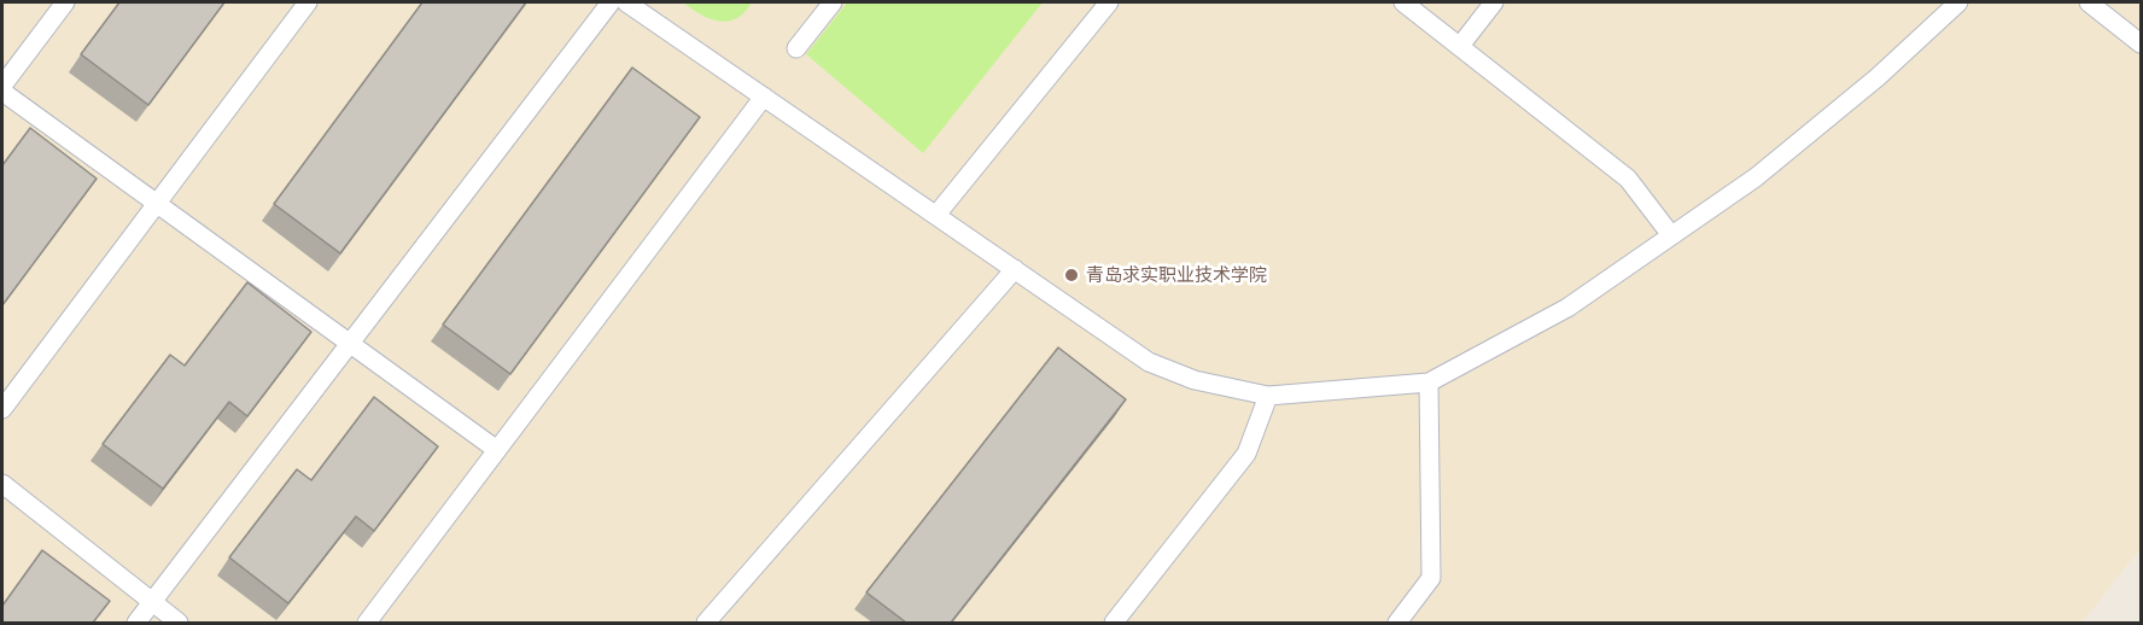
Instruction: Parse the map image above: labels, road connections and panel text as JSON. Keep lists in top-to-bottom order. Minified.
{"places":["青岛求实职业技术学院"]}
